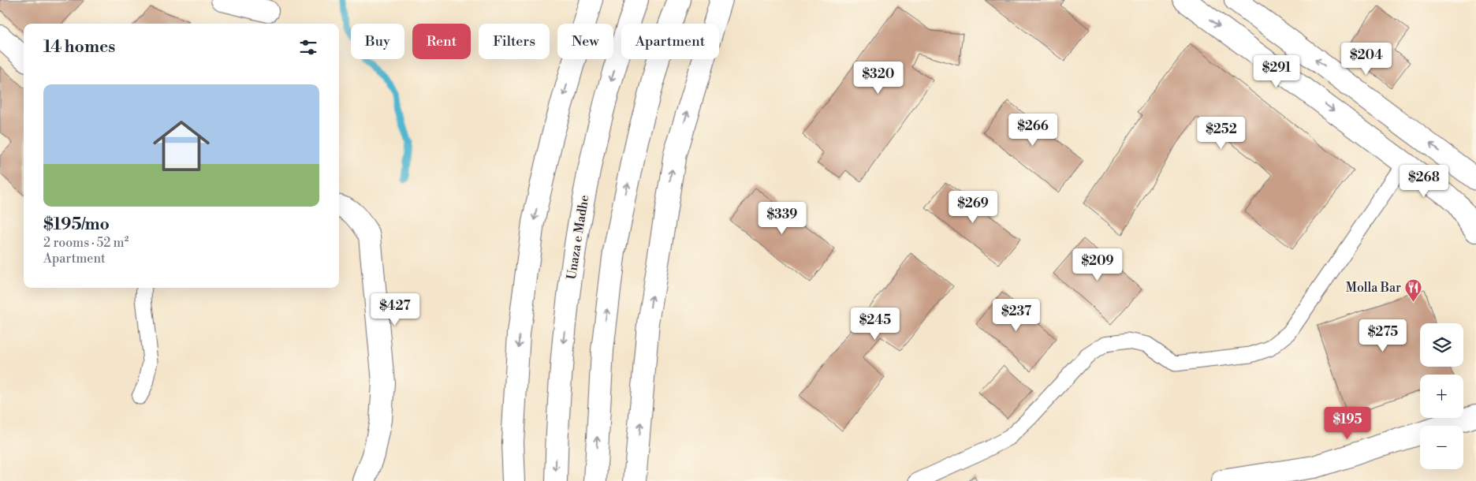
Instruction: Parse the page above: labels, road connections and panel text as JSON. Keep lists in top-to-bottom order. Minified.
{"streets":{"main road":["Unaza e Madhe"]},"places":{"restaurant":["Molla Bar"]},"page":{"chip":["Buy","Rent","Filters","New","Apartment"],"heading":"14 homes","price":["$204","$291","$320","$266","$252","$268","$269","$339","$209","$427","$237","$245","$275","$195"],"list":[{"name":"$195/mo","note":"2 rooms · 52 m² · Apartment"}],"map_buttons":["+","−"]}}
